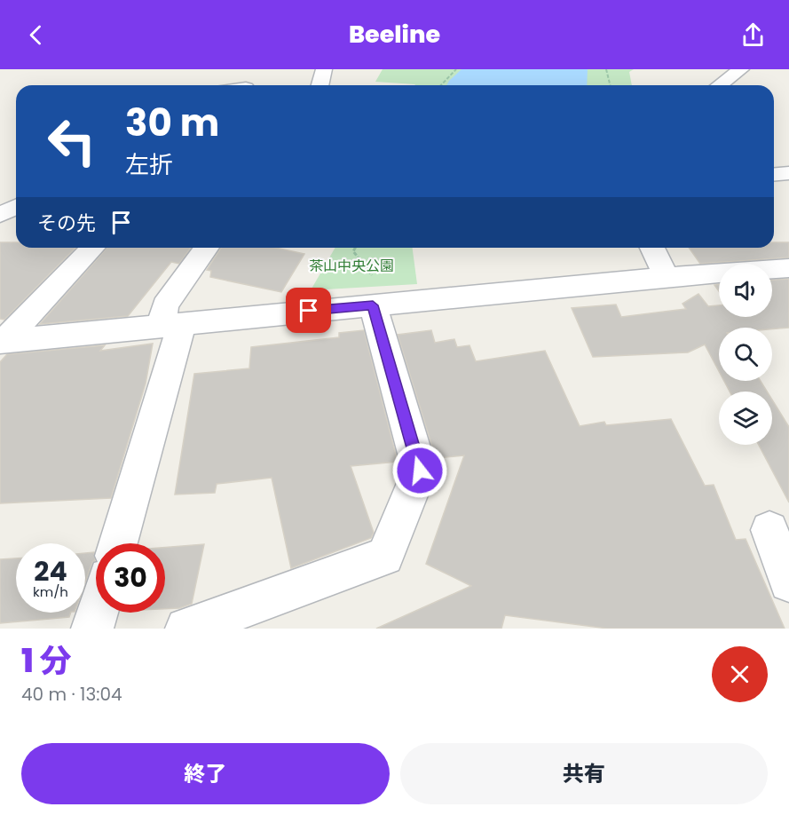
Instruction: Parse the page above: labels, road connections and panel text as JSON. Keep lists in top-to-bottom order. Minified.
{"parks":["茶山中央公園"],"page":{"header":"Beeline","turn":["30 m","左折"],"then":"その先","speed":"24 km/h","limit":"30","heading":["1 分","40 m · 13:04"],"buttons":["終了","共有"]}}
